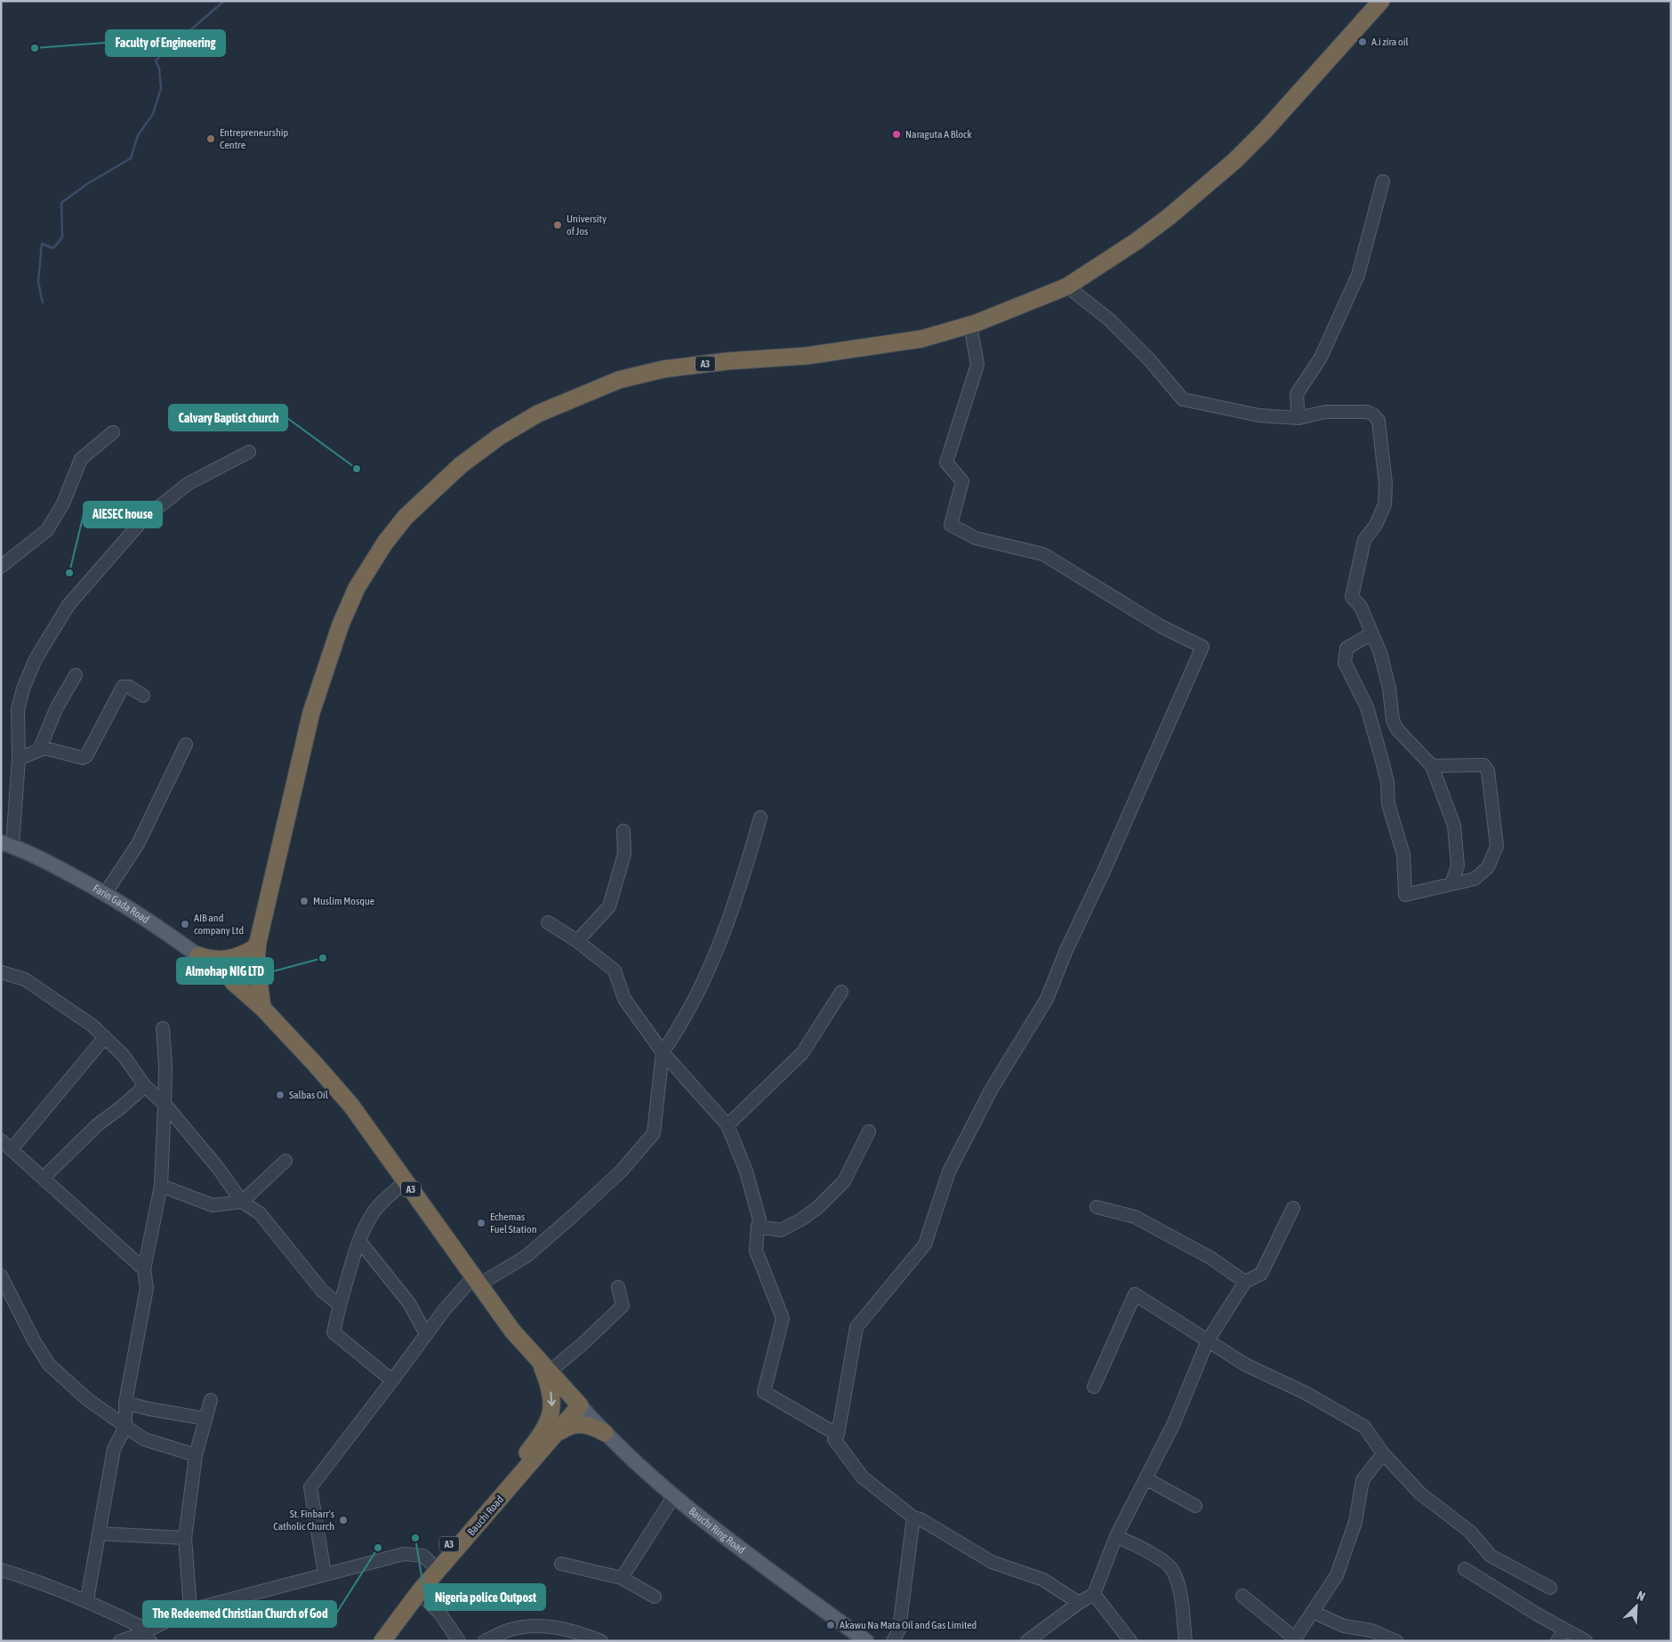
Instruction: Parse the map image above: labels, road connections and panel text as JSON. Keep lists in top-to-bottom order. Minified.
{"streets":{"highway":["A3","Bauchi Road"],"main road":["Farin Gada Road","Bauchi Ring Road"]},"crossings":[["A3","Farin Gada Road"],["A3","Bauchi Road"],["A3","Bauchi Ring Road"]],"places":["A.i zira oil","Faculty of Engineering","Naraguta A Block","Entrepreneurship Centre","University of Jos","Calvary Baptist church","AIESEC house","Muslim Mosque","AIB and company Ltd","Almohap NIG LTD","Salbas Oil","Echemas Fuel Station","St. Finbarr's Catholic Church","Nigeria police Outpost","The Redeemed Christian Church of God","Akawu Na Mata Oil and Gas Limited"],"north":"top right"}
